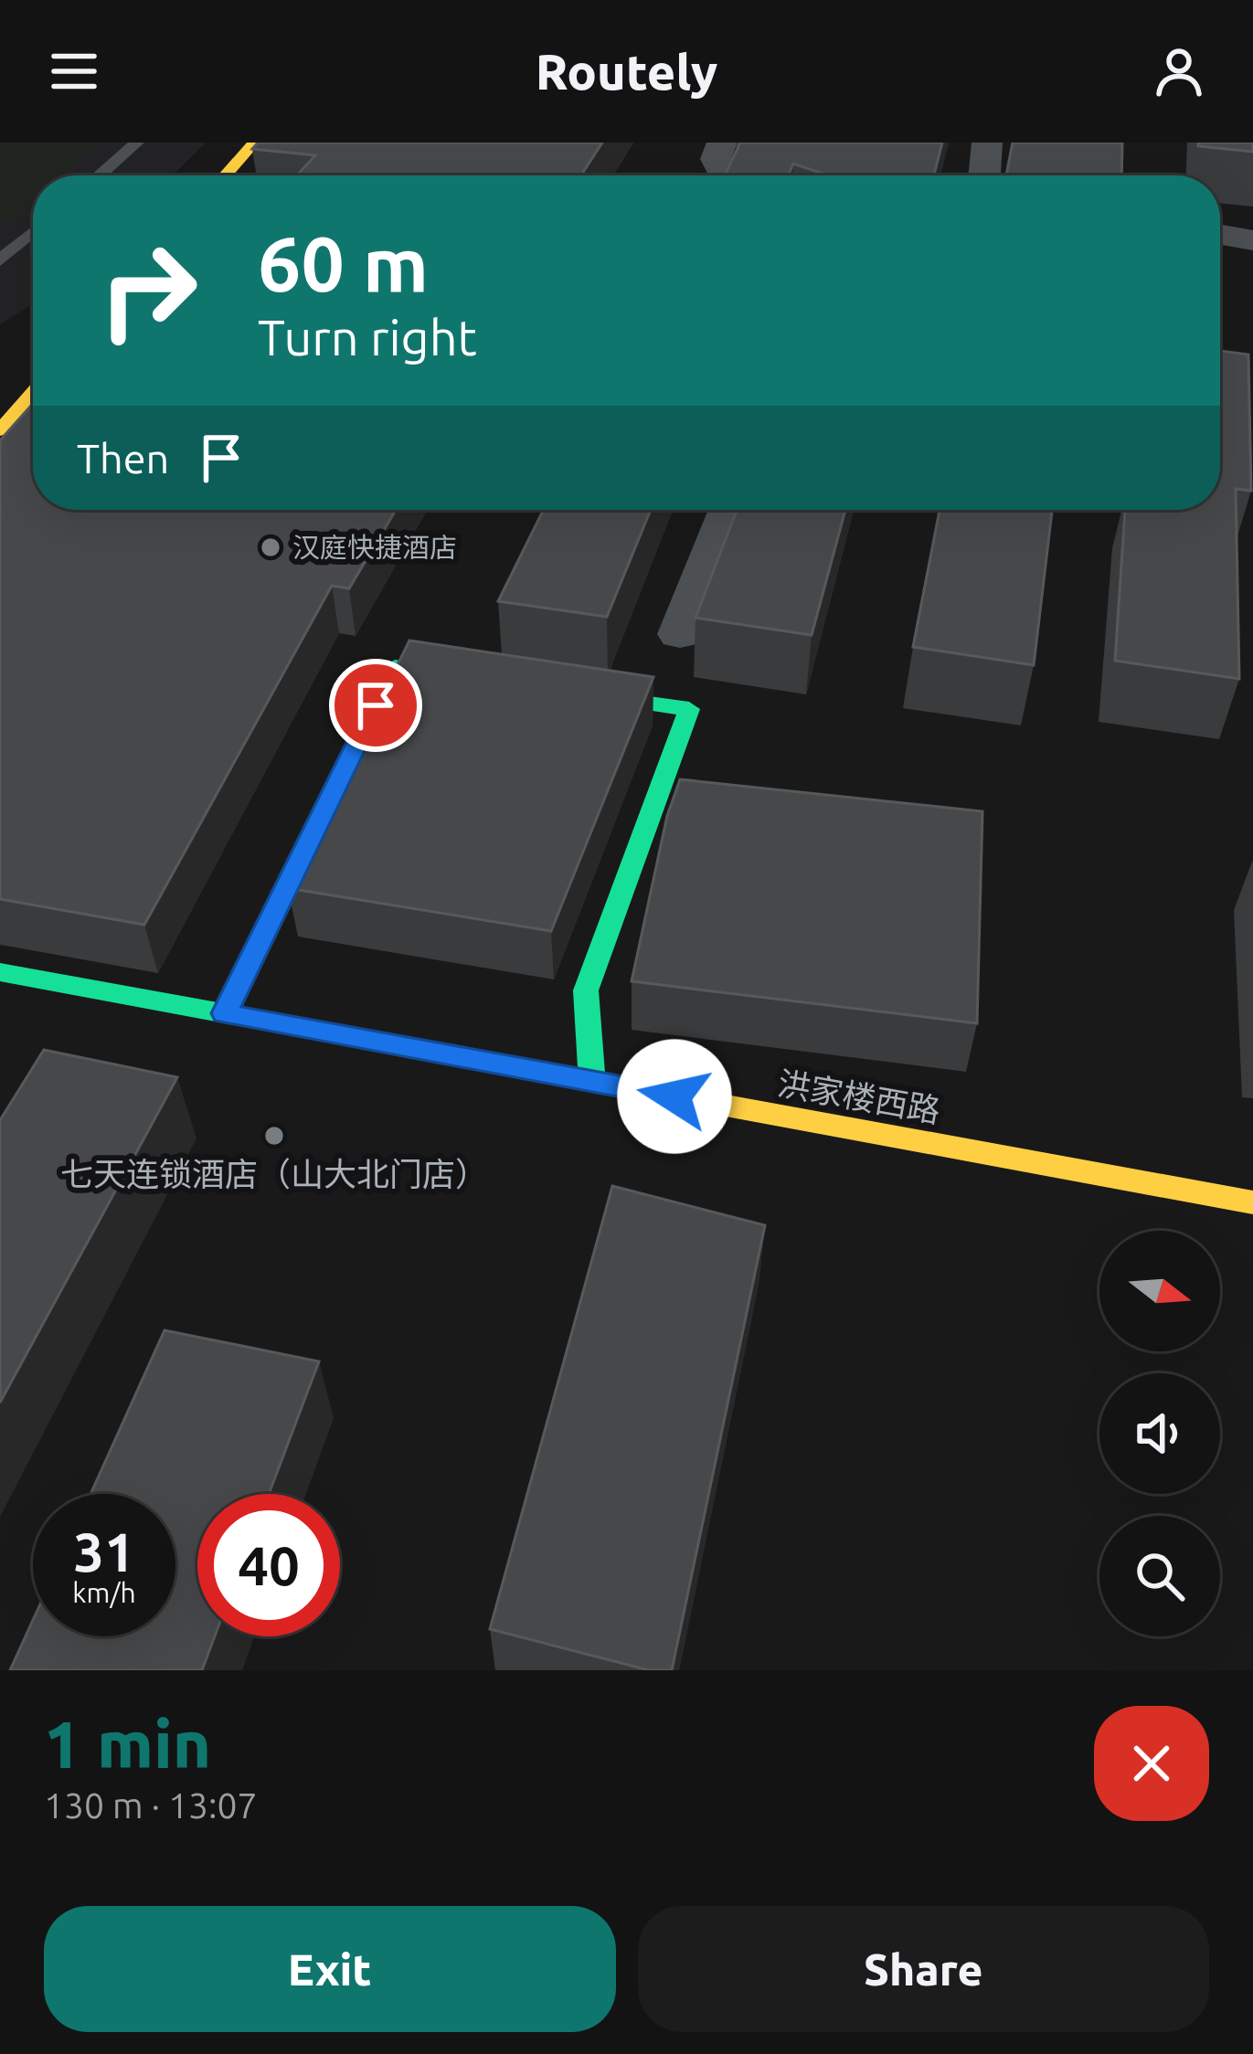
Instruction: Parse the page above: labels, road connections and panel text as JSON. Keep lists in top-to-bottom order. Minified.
{"streets":{"street":["洪家楼西路"]},"places":["汉庭快捷酒店","七天连锁酒店（山大北门店）"],"north":"right","page":{"header":"Routely","turn":["60 m","Turn right"],"then":"Then","speed":"31 km/h","limit":"40","heading":["1 min","130 m · 13:07"],"buttons":["Exit","Share"]}}
